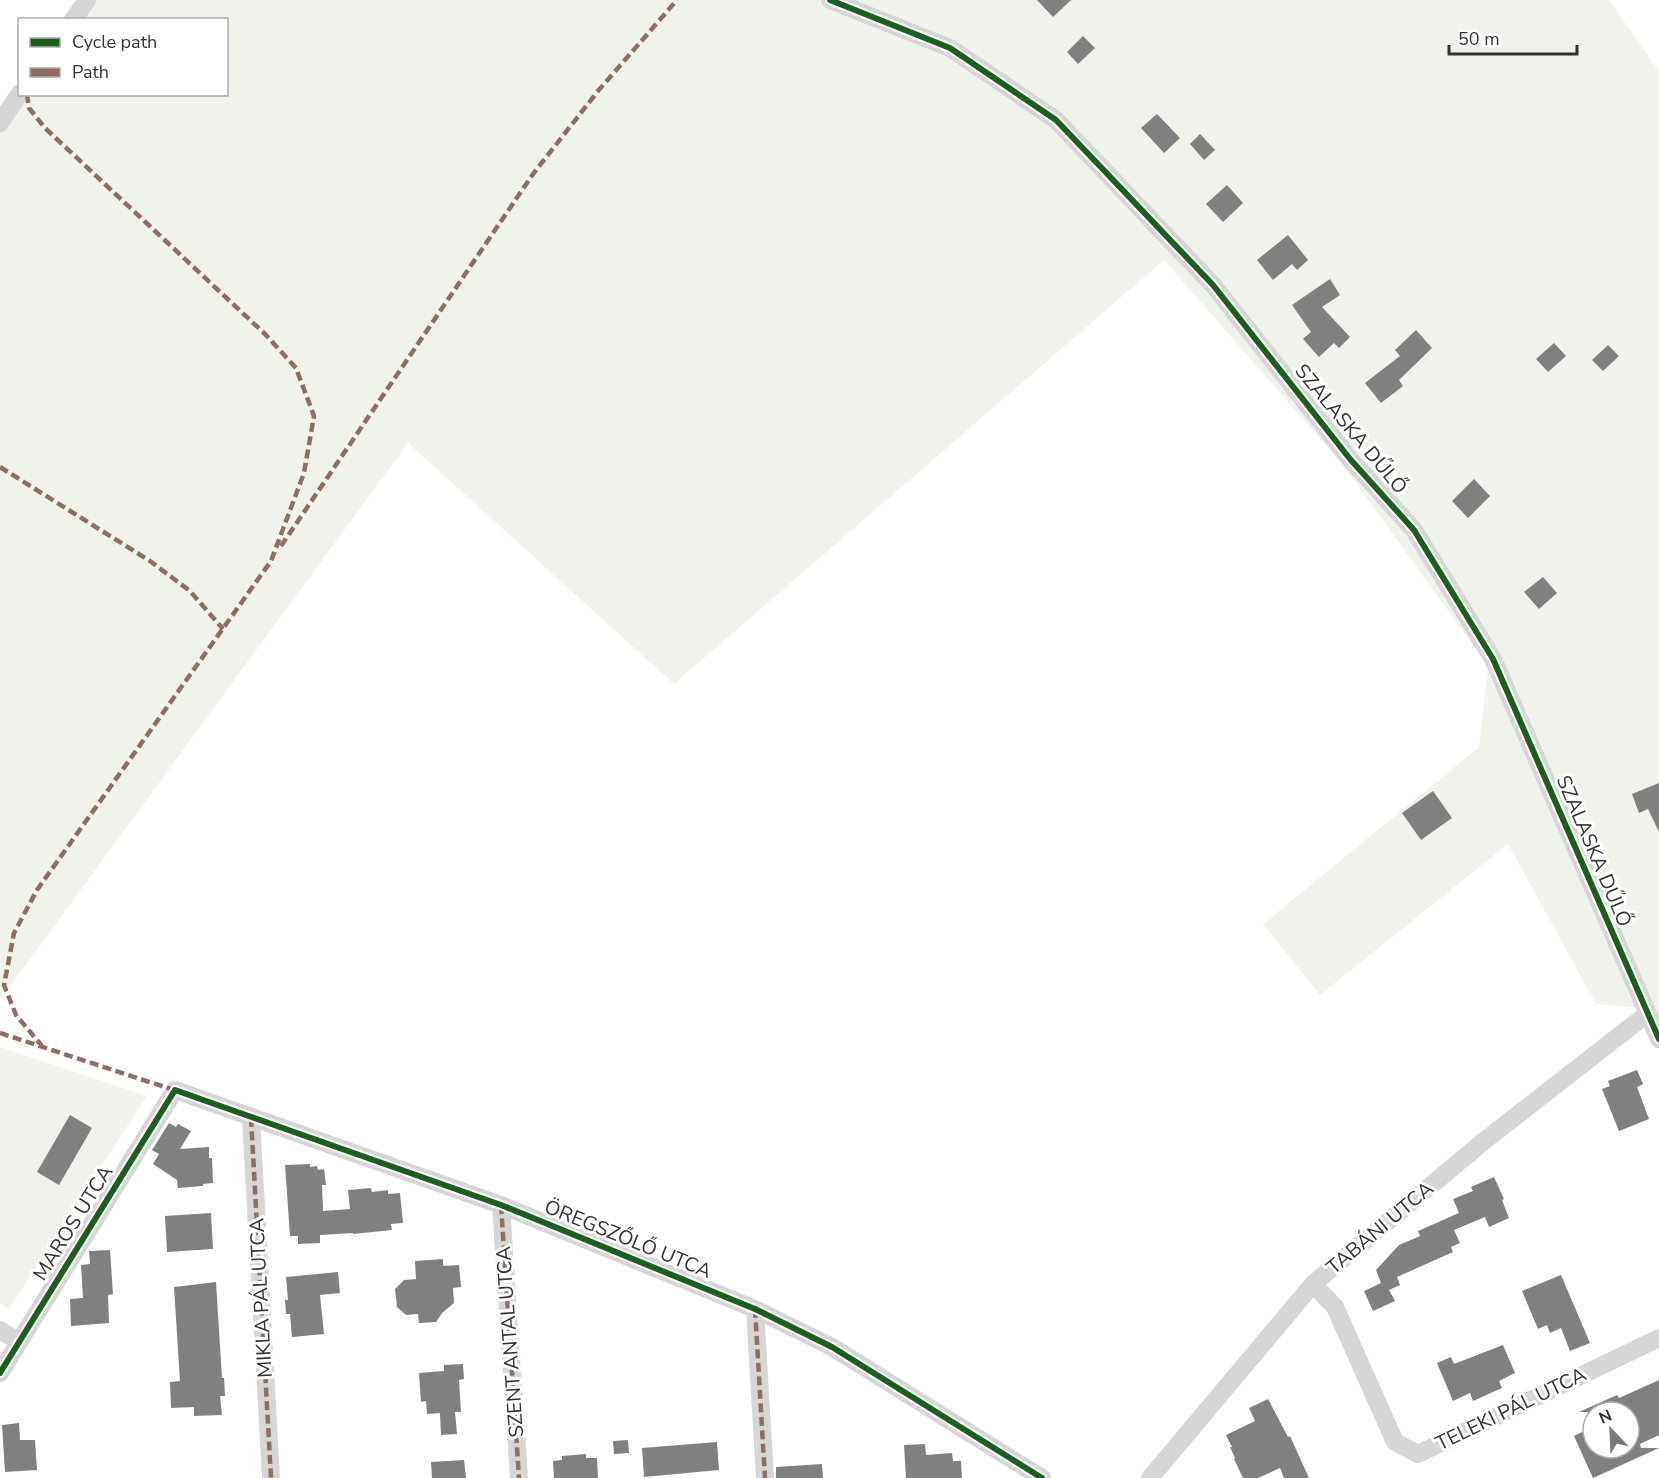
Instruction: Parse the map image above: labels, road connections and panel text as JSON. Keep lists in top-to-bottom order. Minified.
{"streets":{"street":["SZALASKA DŰLŐ","MAROS UTCA","TABÁNI UTCA","ÖREGSZŐLŐ UTCA","MIKLA PÁL UTCA","SZENT ANTAL UTCA","TELEKI PÁL UTCA"]},"crossings":[["SZALASKA DŰLŐ","TABÁNI UTCA"],["MAROS UTCA","ÖREGSZŐLŐ UTCA"],["TABÁNI UTCA","TELEKI PÁL UTCA"],["ÖREGSZŐLŐ UTCA","MIKLA PÁL UTCA"],["ÖREGSZŐLŐ UTCA","SZENT ANTAL UTCA"]],"legend":["Cycle path","Path"],"scale_bar":"50 m","north":"top left"}
